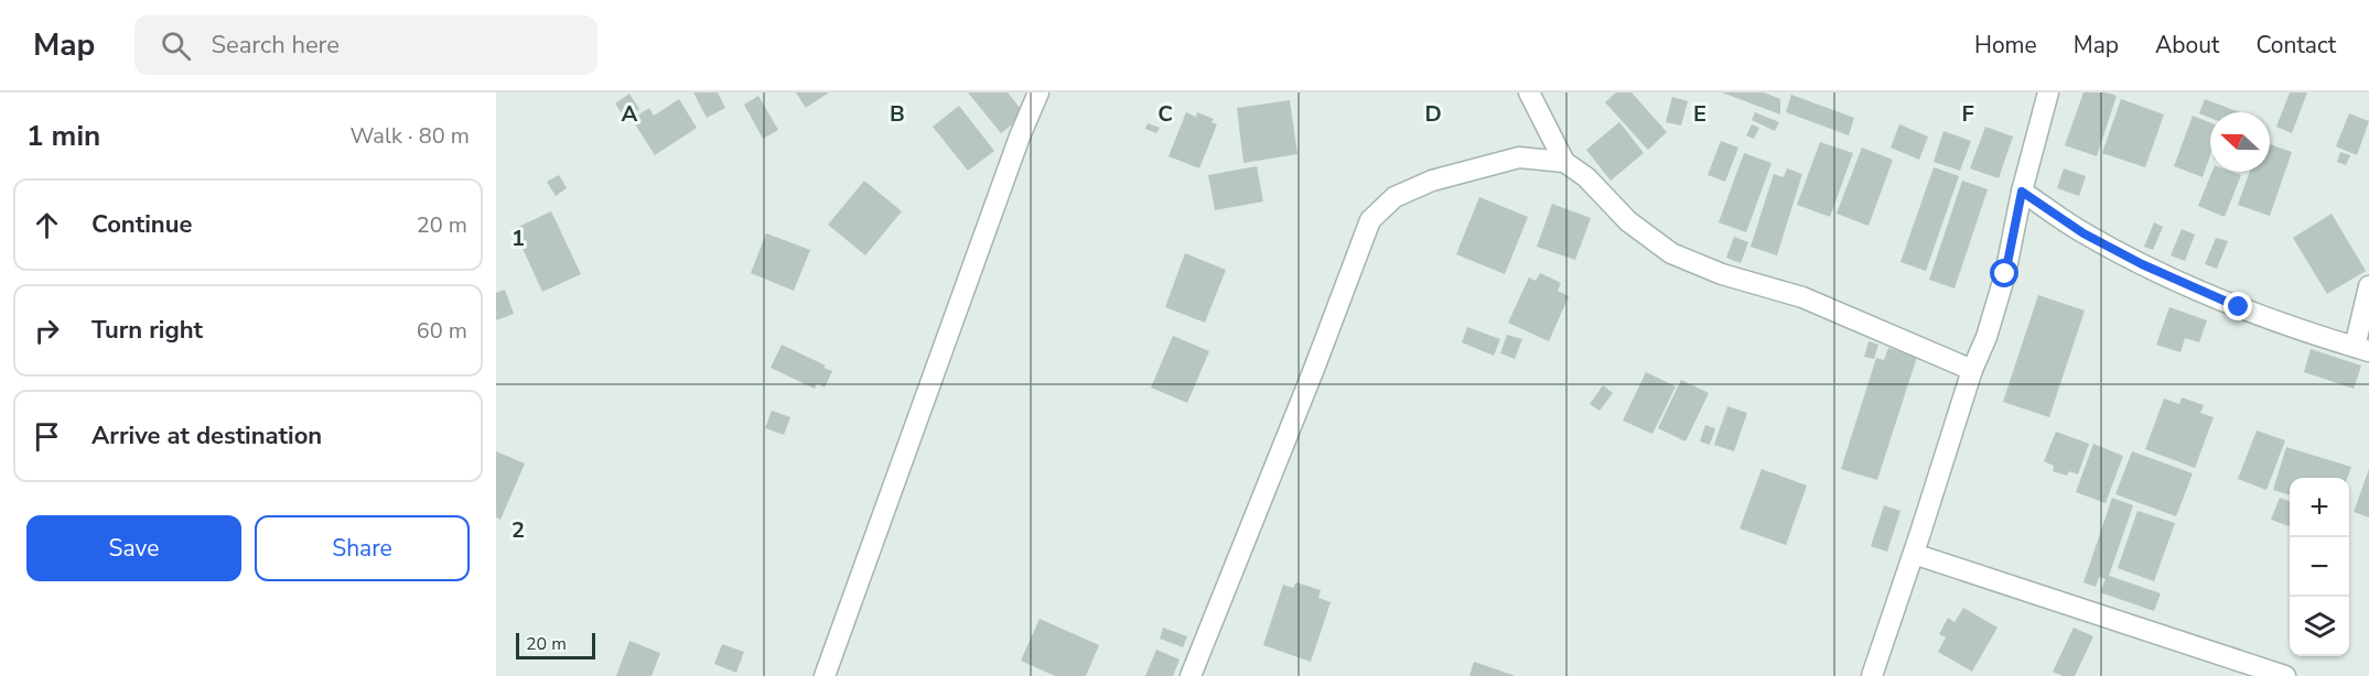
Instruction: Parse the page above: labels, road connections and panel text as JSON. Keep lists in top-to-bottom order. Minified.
{"scale_bar":"20 m","north":"left","page":{"header":"Map","search":"Search here","nav":["Home","Map","About","Contact"],"heading":["1 min","Walk · 80 m"],"list":[["Continue","20 m"],["Turn right","60 m"],"Arrive at destination"],"map_buttons":["+","−"],"buttons":["Save","Share"],"scale":"20 m"},"grid":{"columns":["A","B","C","D","E","F"],"rows":["1","2"]}}
